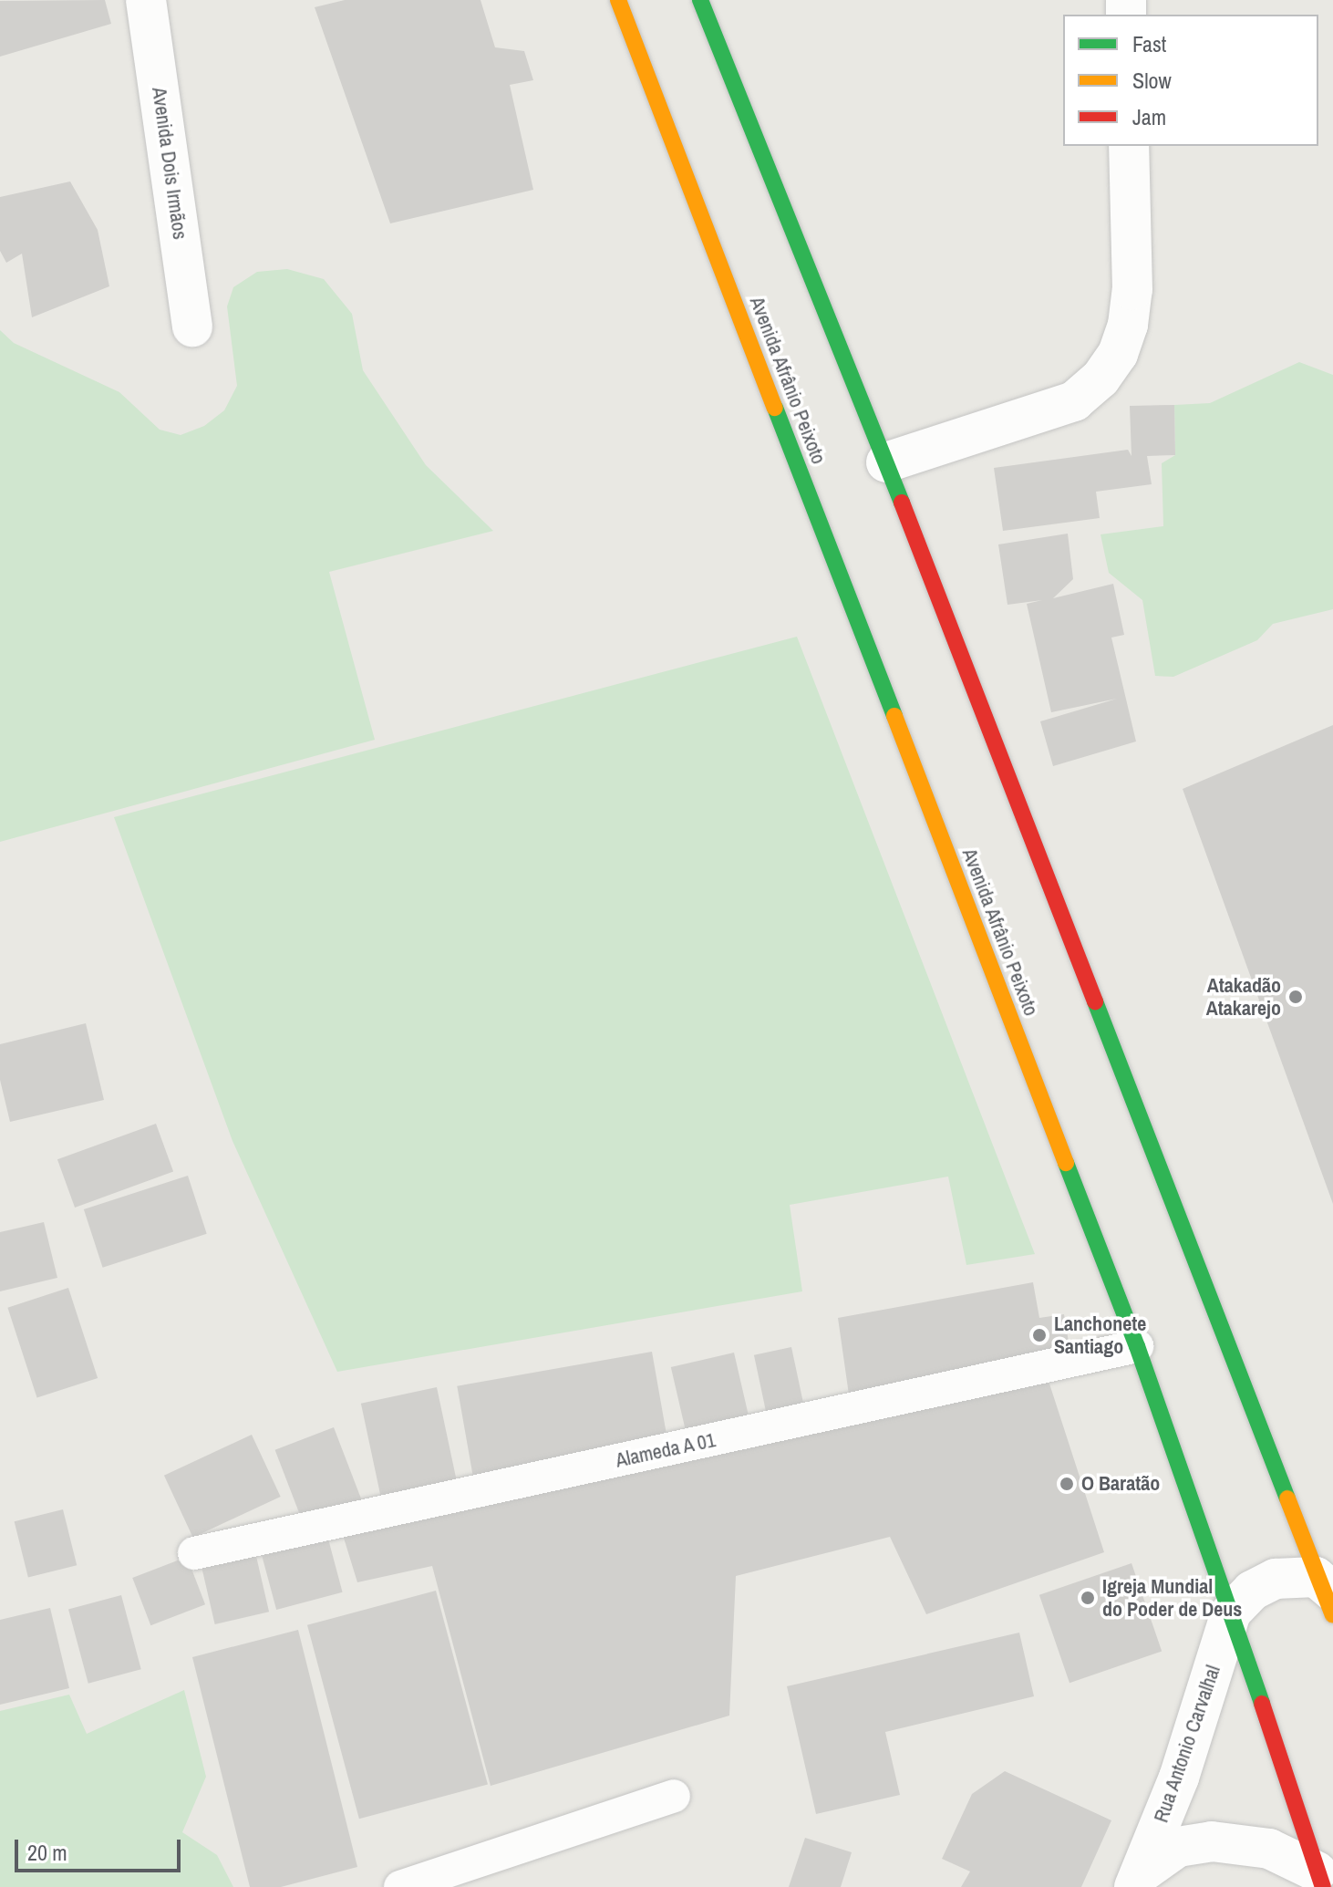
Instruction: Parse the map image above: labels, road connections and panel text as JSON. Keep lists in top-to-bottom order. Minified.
{"streets":{"main road":["Avenida Afrânio Peixoto"],"street":["Avenida Dois Irmãos","Rua Antonio Carvalhal"],"lane":["Alameda A 01"]},"crossings":[["Avenida Afrânio Peixoto","Alameda A 01"],["Avenida Afrânio Peixoto","Rua Antonio Carvalhal"]],"places":["Atakadão Atakarejo","Lanchonete Santiago","O Baratão","Igreja Mundial do Poder de Deus"],"legend":["Fast","Slow","Jam"],"scale_bar":"20 m"}
